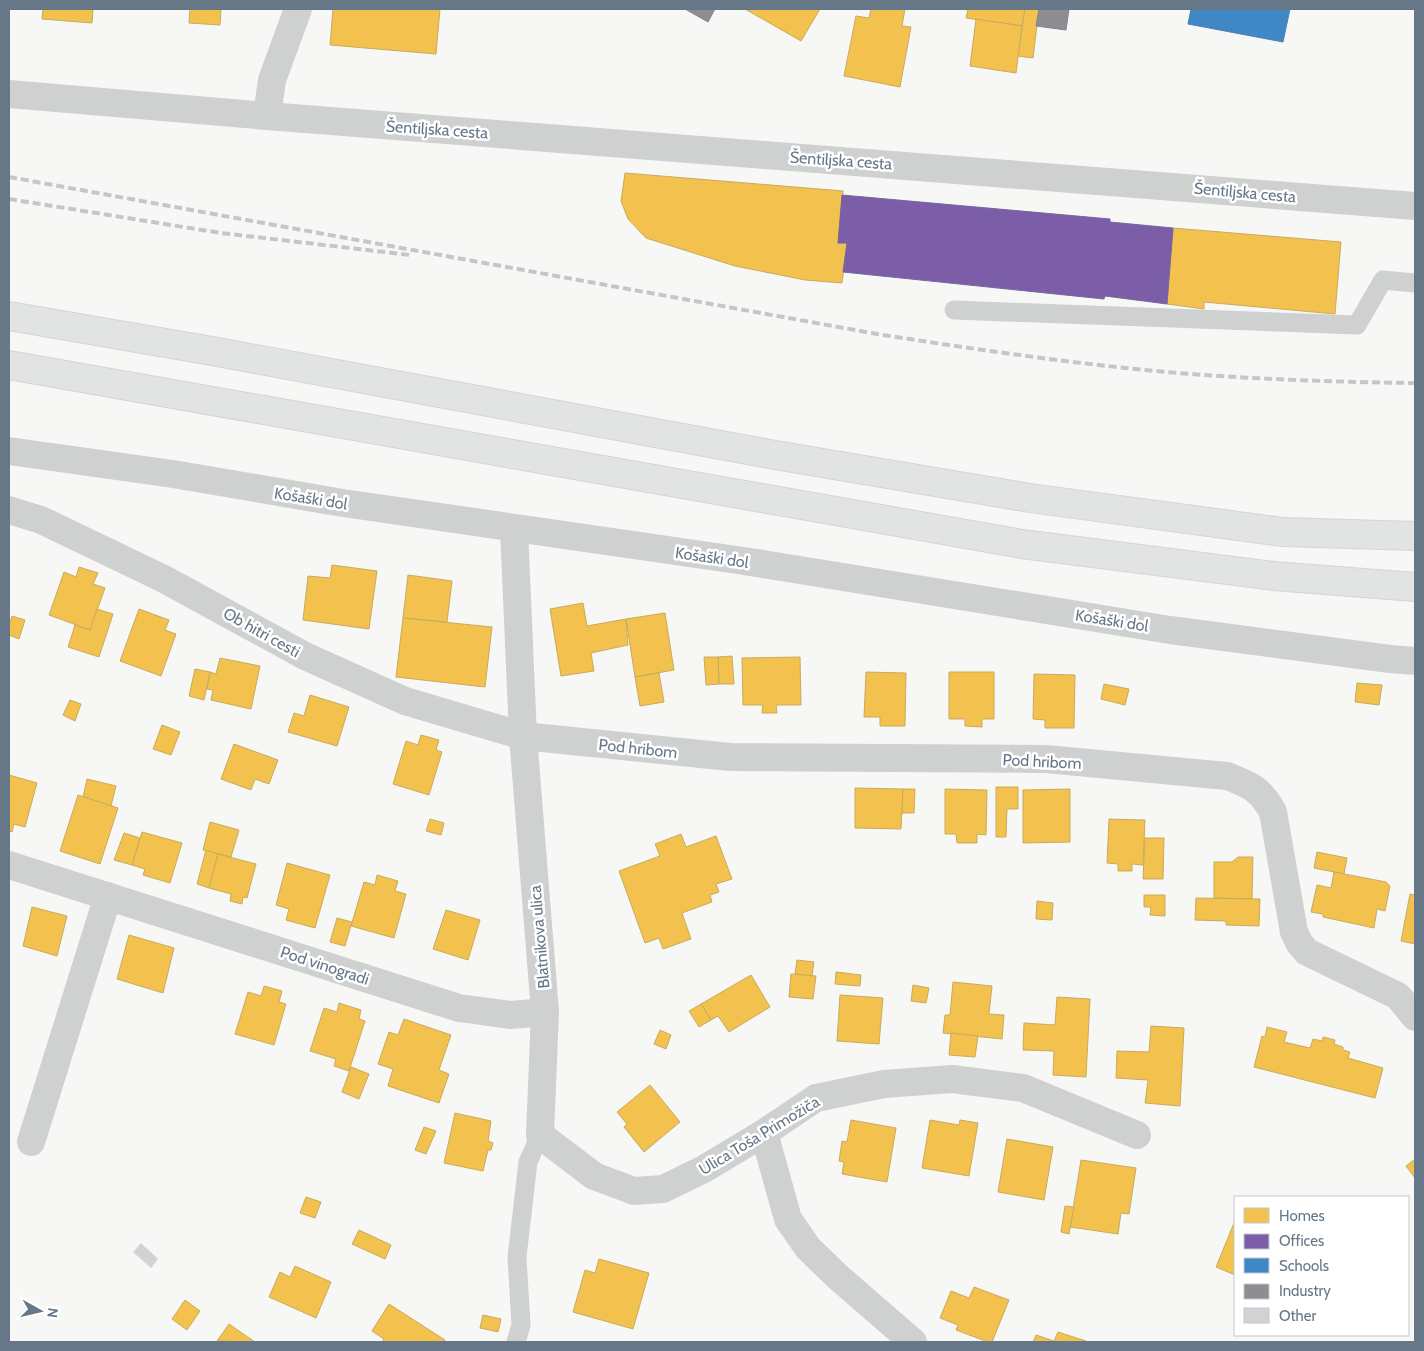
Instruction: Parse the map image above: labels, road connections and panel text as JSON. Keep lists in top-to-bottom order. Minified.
{"streets":{"street":["Šentiljska cesta","Košaški dol","Ob hitri cesti","Pod hribom","Blatnikova ulica","Pod vinogradi","Ulica Toša Primožiča"]},"crossings":[["Košaški dol","Blatnikova ulica"],["Ob hitri cesti","Pod hribom"],["Ob hitri cesti","Blatnikova ulica"],["Pod hribom","Blatnikova ulica"],["Blatnikova ulica","Pod vinogradi"],["Blatnikova ulica","Ulica Toša Primožiča"]],"legend":["Homes","Offices","Schools","Industry","Other"],"north":"right"}
